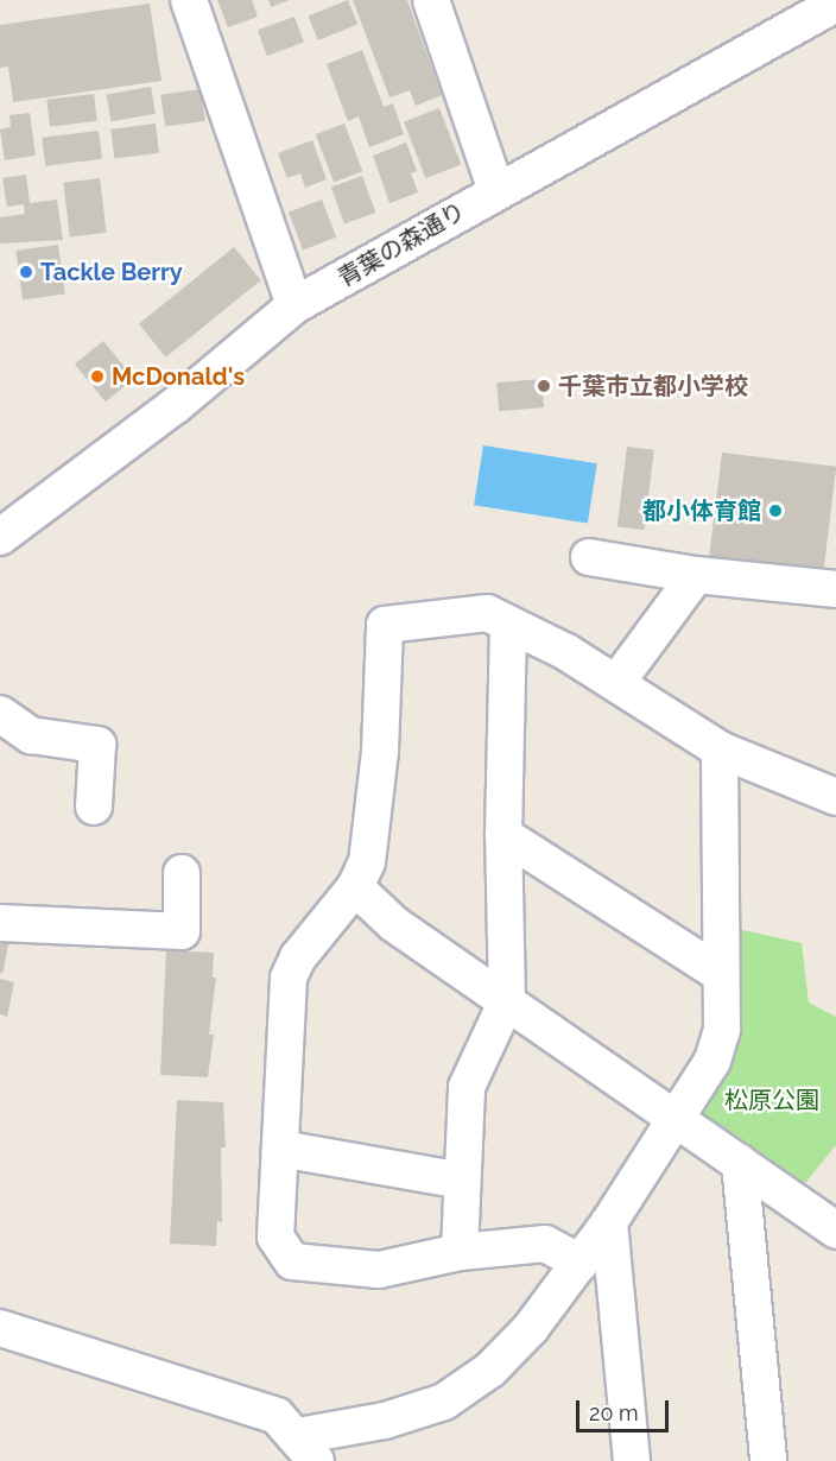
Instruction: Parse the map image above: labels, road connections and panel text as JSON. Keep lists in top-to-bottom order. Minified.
{"streets":{"street":["青葉の森通り"]},"parks":["松原公園"],"places":["Tackle Berry","McDonald's","千葉市立都小学校","都小体育館"],"scale_bar":"20 m"}
